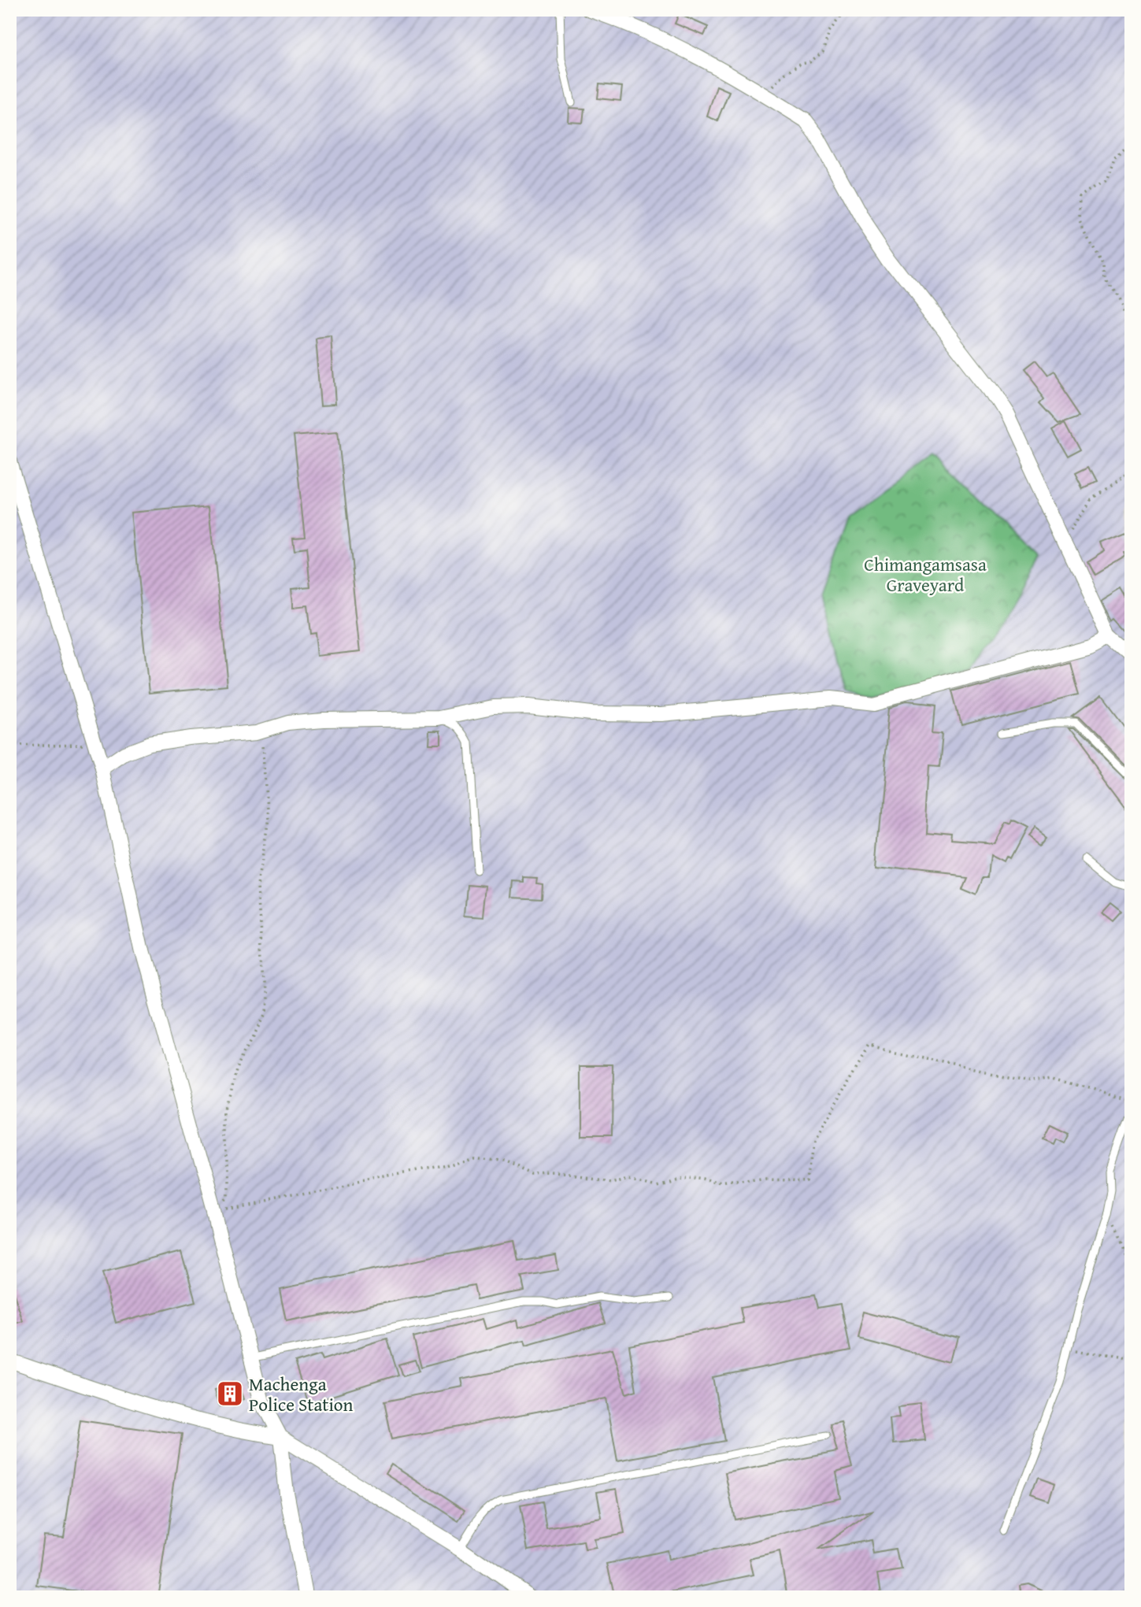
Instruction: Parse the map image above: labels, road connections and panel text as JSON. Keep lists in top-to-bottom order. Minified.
{"parks":["Chimangamsasa Graveyard"],"places":{"building":["Machenga Police Station"]}}
